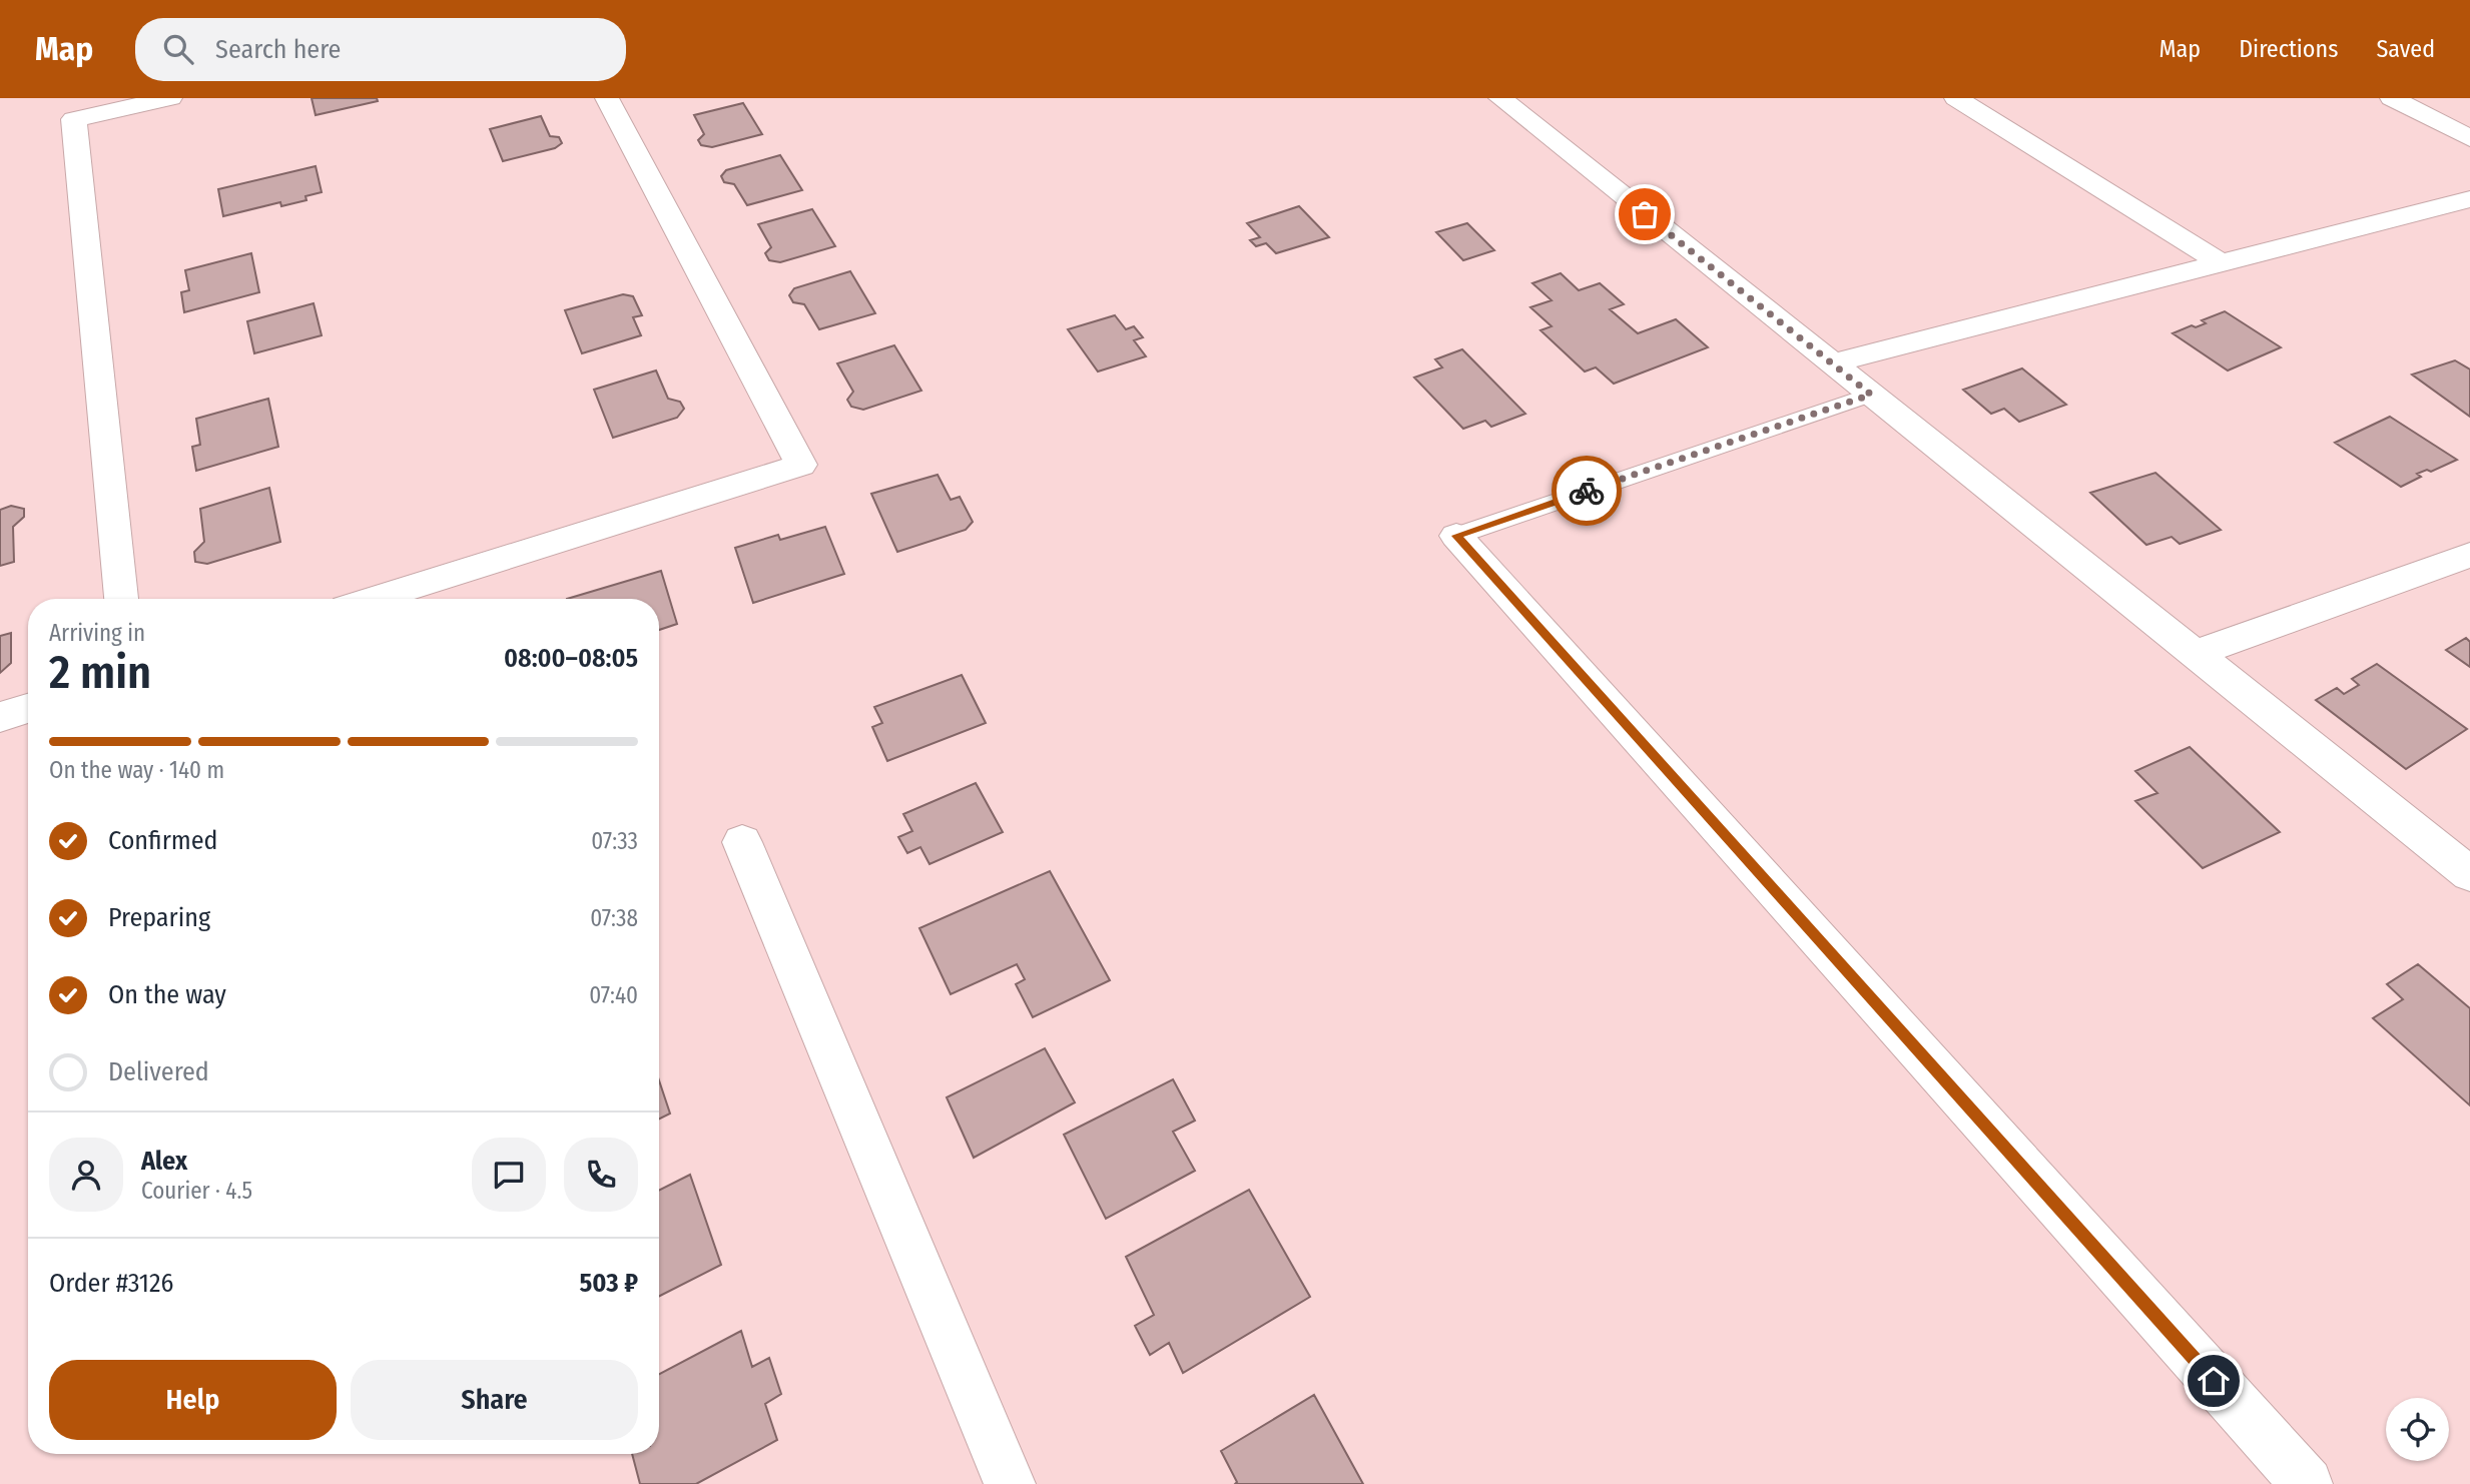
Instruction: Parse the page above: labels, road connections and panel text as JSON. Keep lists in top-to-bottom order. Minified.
{"page":{"header":"Map","search":"Search here","nav":["Map","Directions","Saved"],"heading":["2 min","Arriving in","08:00–08:05"],"panel":["Alex","Courier · 4.5","Order #3126","503 ₽"],"bar":"On the way · 140 m","list":[["Confirmed","07:33"],["Preparing","07:38"],["On the way","07:40"],"Delivered"],"buttons":["Help","Share"]}}
